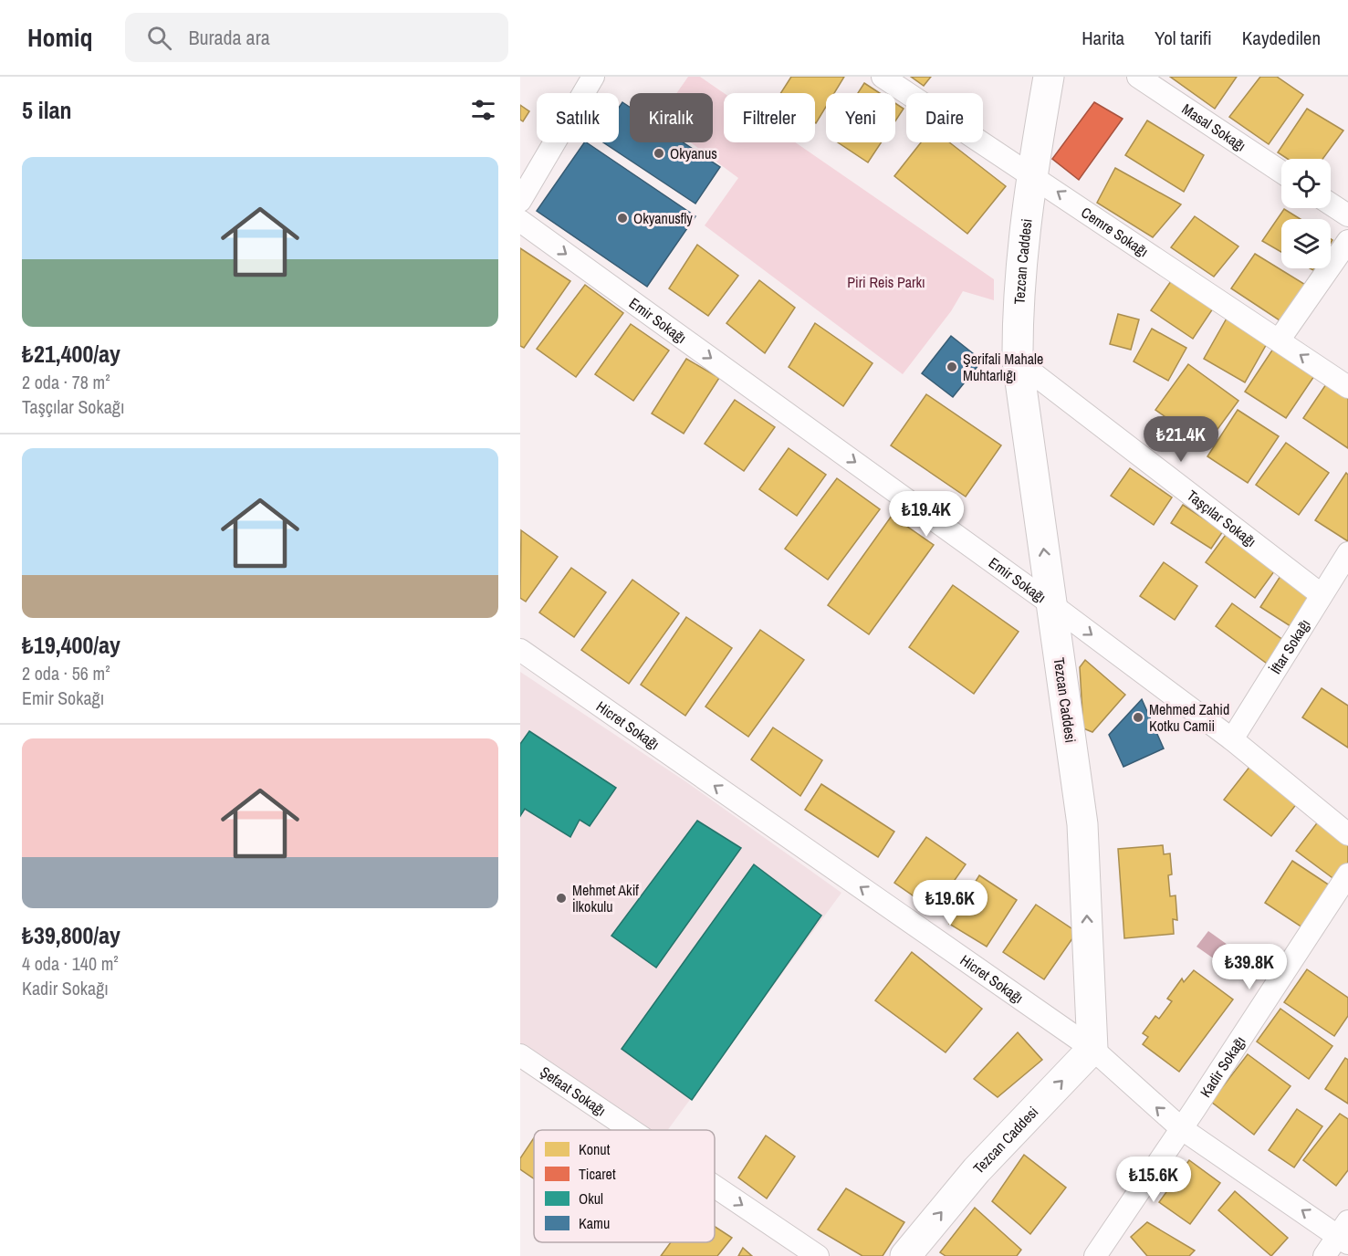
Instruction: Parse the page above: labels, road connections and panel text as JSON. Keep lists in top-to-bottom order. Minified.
{"streets":{"street":["Masal Sokağı","Cemre Sokağı","Tezcan Caddesi","Emir Sokağı","Taşçılar Sokağı","İftar Sokağı","Hicret Sokağı","Kadir Sokağı","Şefaat Sokağı"]},"crossings":[["Cemre Sokağı","Tezcan Caddesi"],["Tezcan Caddesi","Emir Sokağı"],["Tezcan Caddesi","Taşçılar Sokağı"],["Tezcan Caddesi","Hicret Sokağı"],["Emir Sokağı","İftar Sokağı"],["Taşçılar Sokağı","İftar Sokağı"],["Hicret Sokağı","Kadir Sokağı"]],"one_way":["Cemre Sokağı","Tezcan Caddesi","Emir Sokağı","Hicret Sokağı","Şefaat Sokağı"],"parks":["Piri Reis Parkı"],"places":["Okyanus","Okyanusfly","Şerifali Mahale Muhtarlığı","Mehmed Zahid Kotku Camii","Mehmet Akif İlkokulu"],"legend":["Konut","Ticaret","Okul","Kamu"],"page":{"header":"Homiq","search":"Burada ara","nav":["Harita","Yol tarifi","Kaydedilen"],"heading":"5 ilan","chip":["Satılık","Kiralık","Filtreler","Yeni","Daire"],"list":[{"name":"₺21,400/ay","note":"2 oda · 78 m² · Taşçılar Sokağı"},{"name":"₺19,400/ay","note":"2 oda · 56 m² · Emir Sokağı"},{"name":"₺39,800/ay","note":"4 oda · 140 m² · Kadir Sokağı"}],"price":["₺21.4K","₺19.4K","₺19.6K","₺39.8K","₺15.6K"]}}
